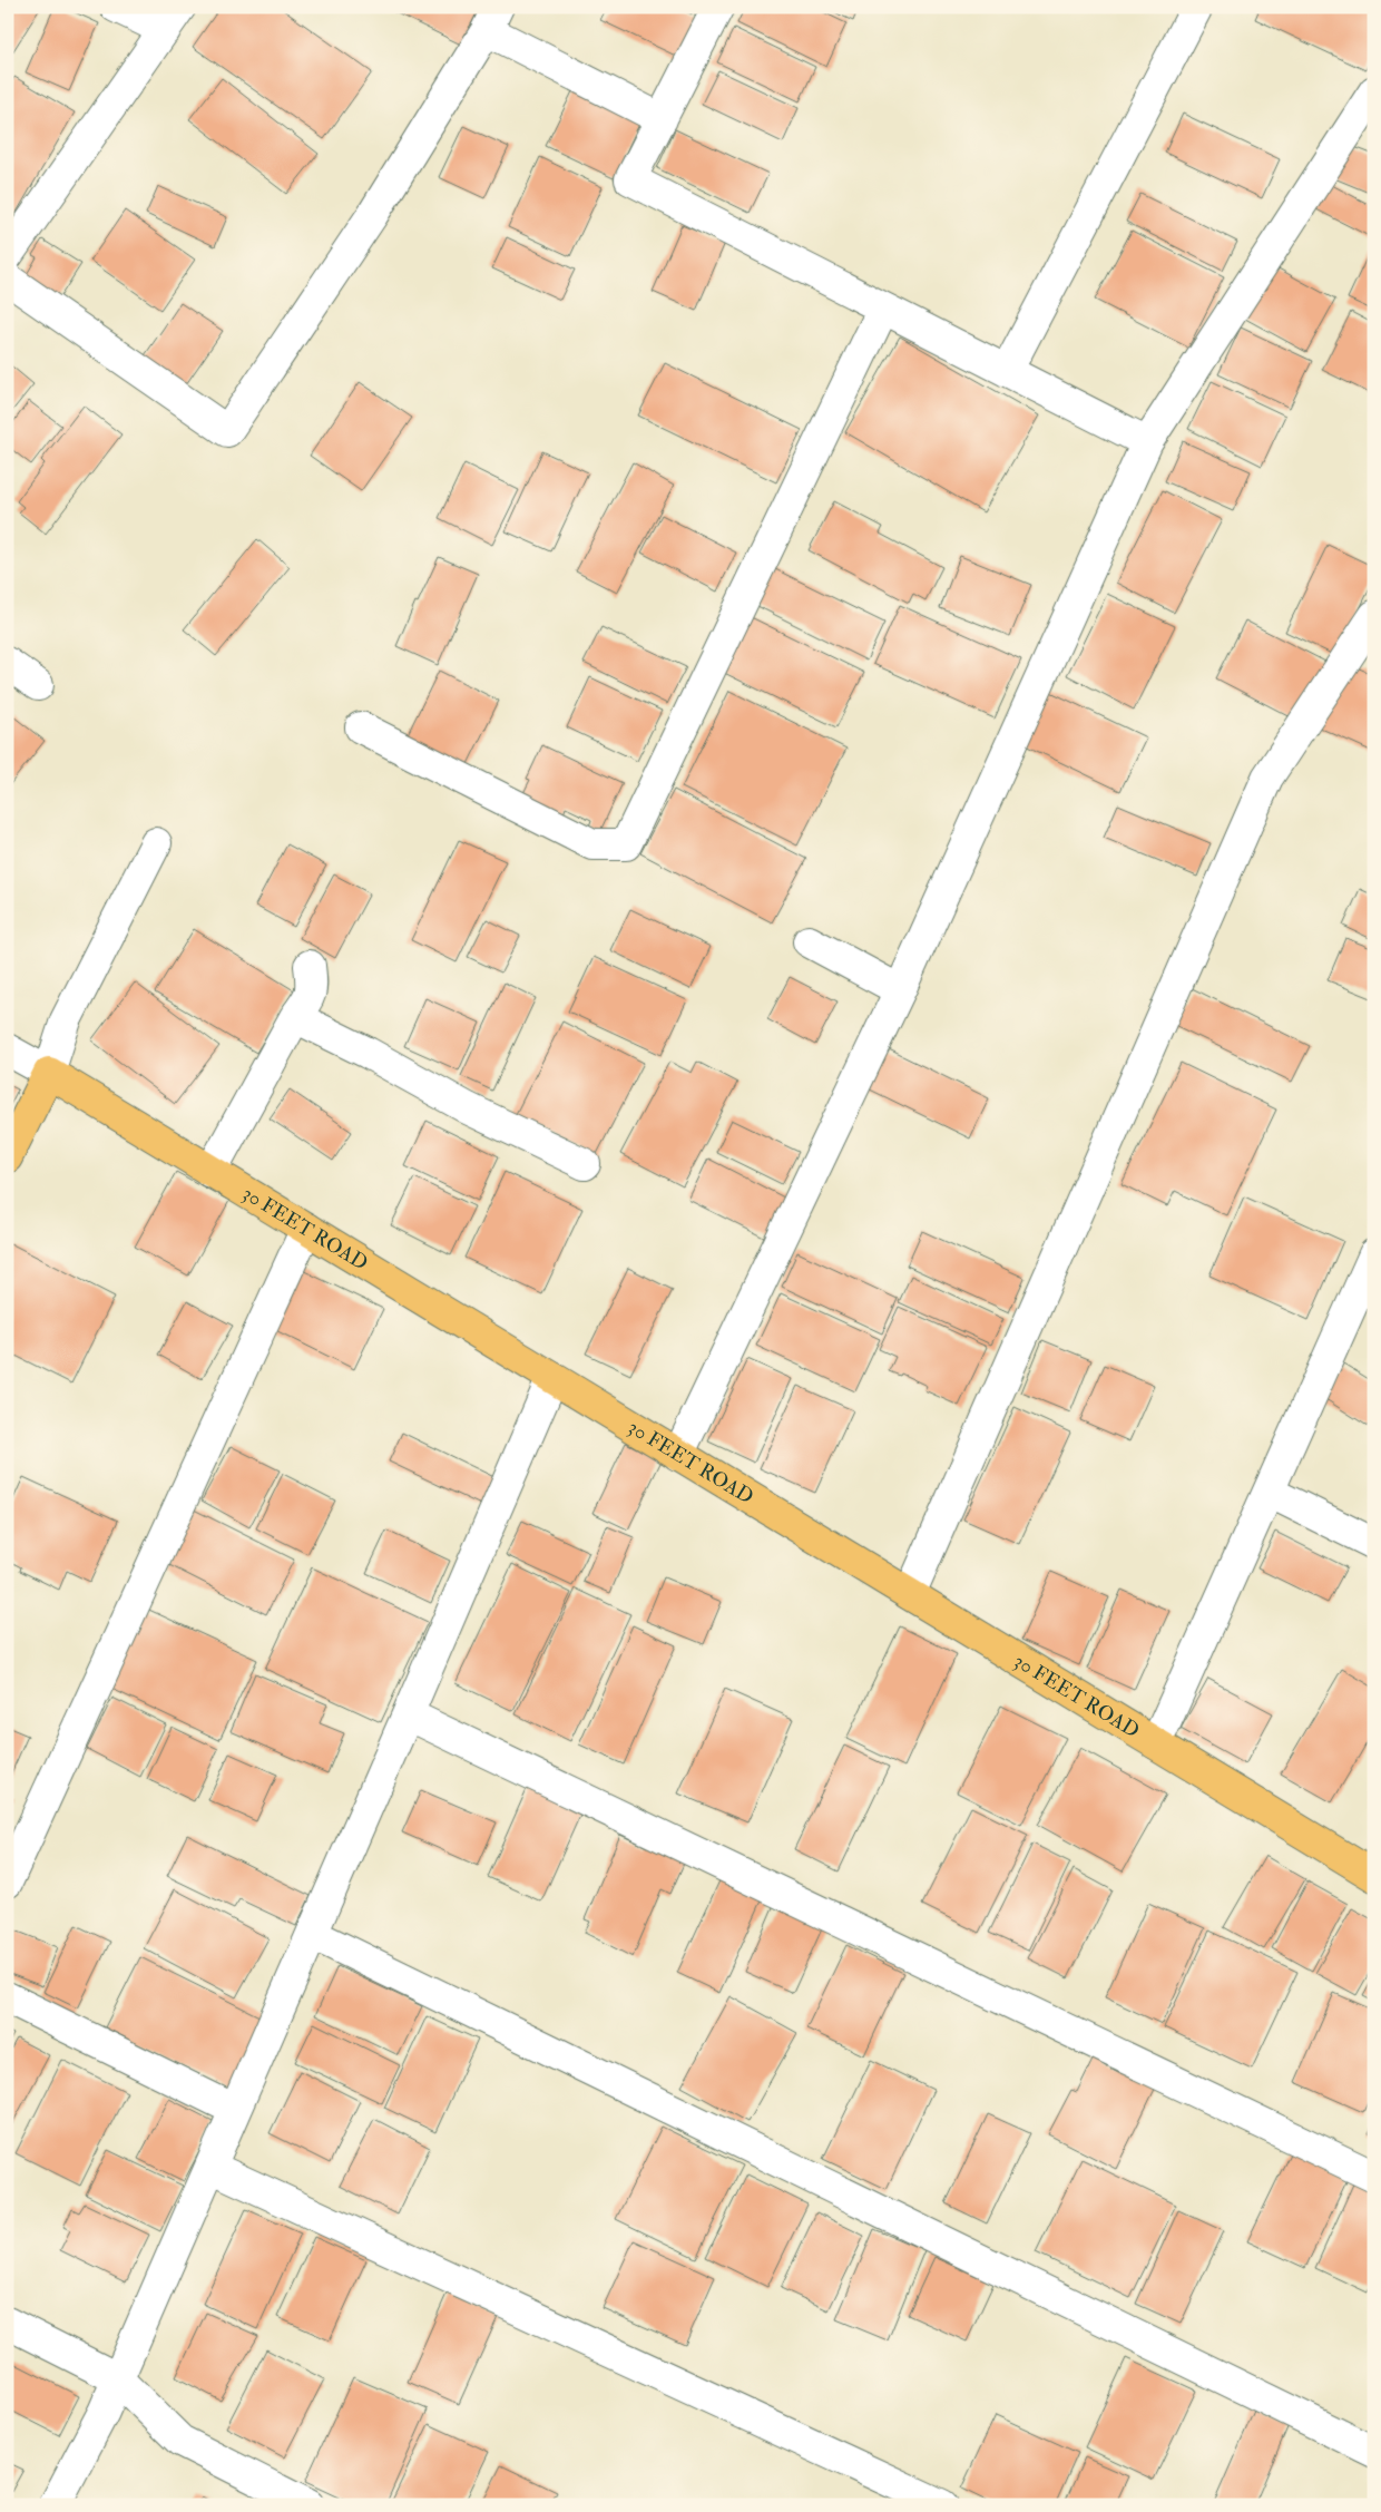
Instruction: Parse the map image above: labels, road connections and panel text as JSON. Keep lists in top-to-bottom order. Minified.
{"streets":{"main road":["30 FEET ROAD"]}}
